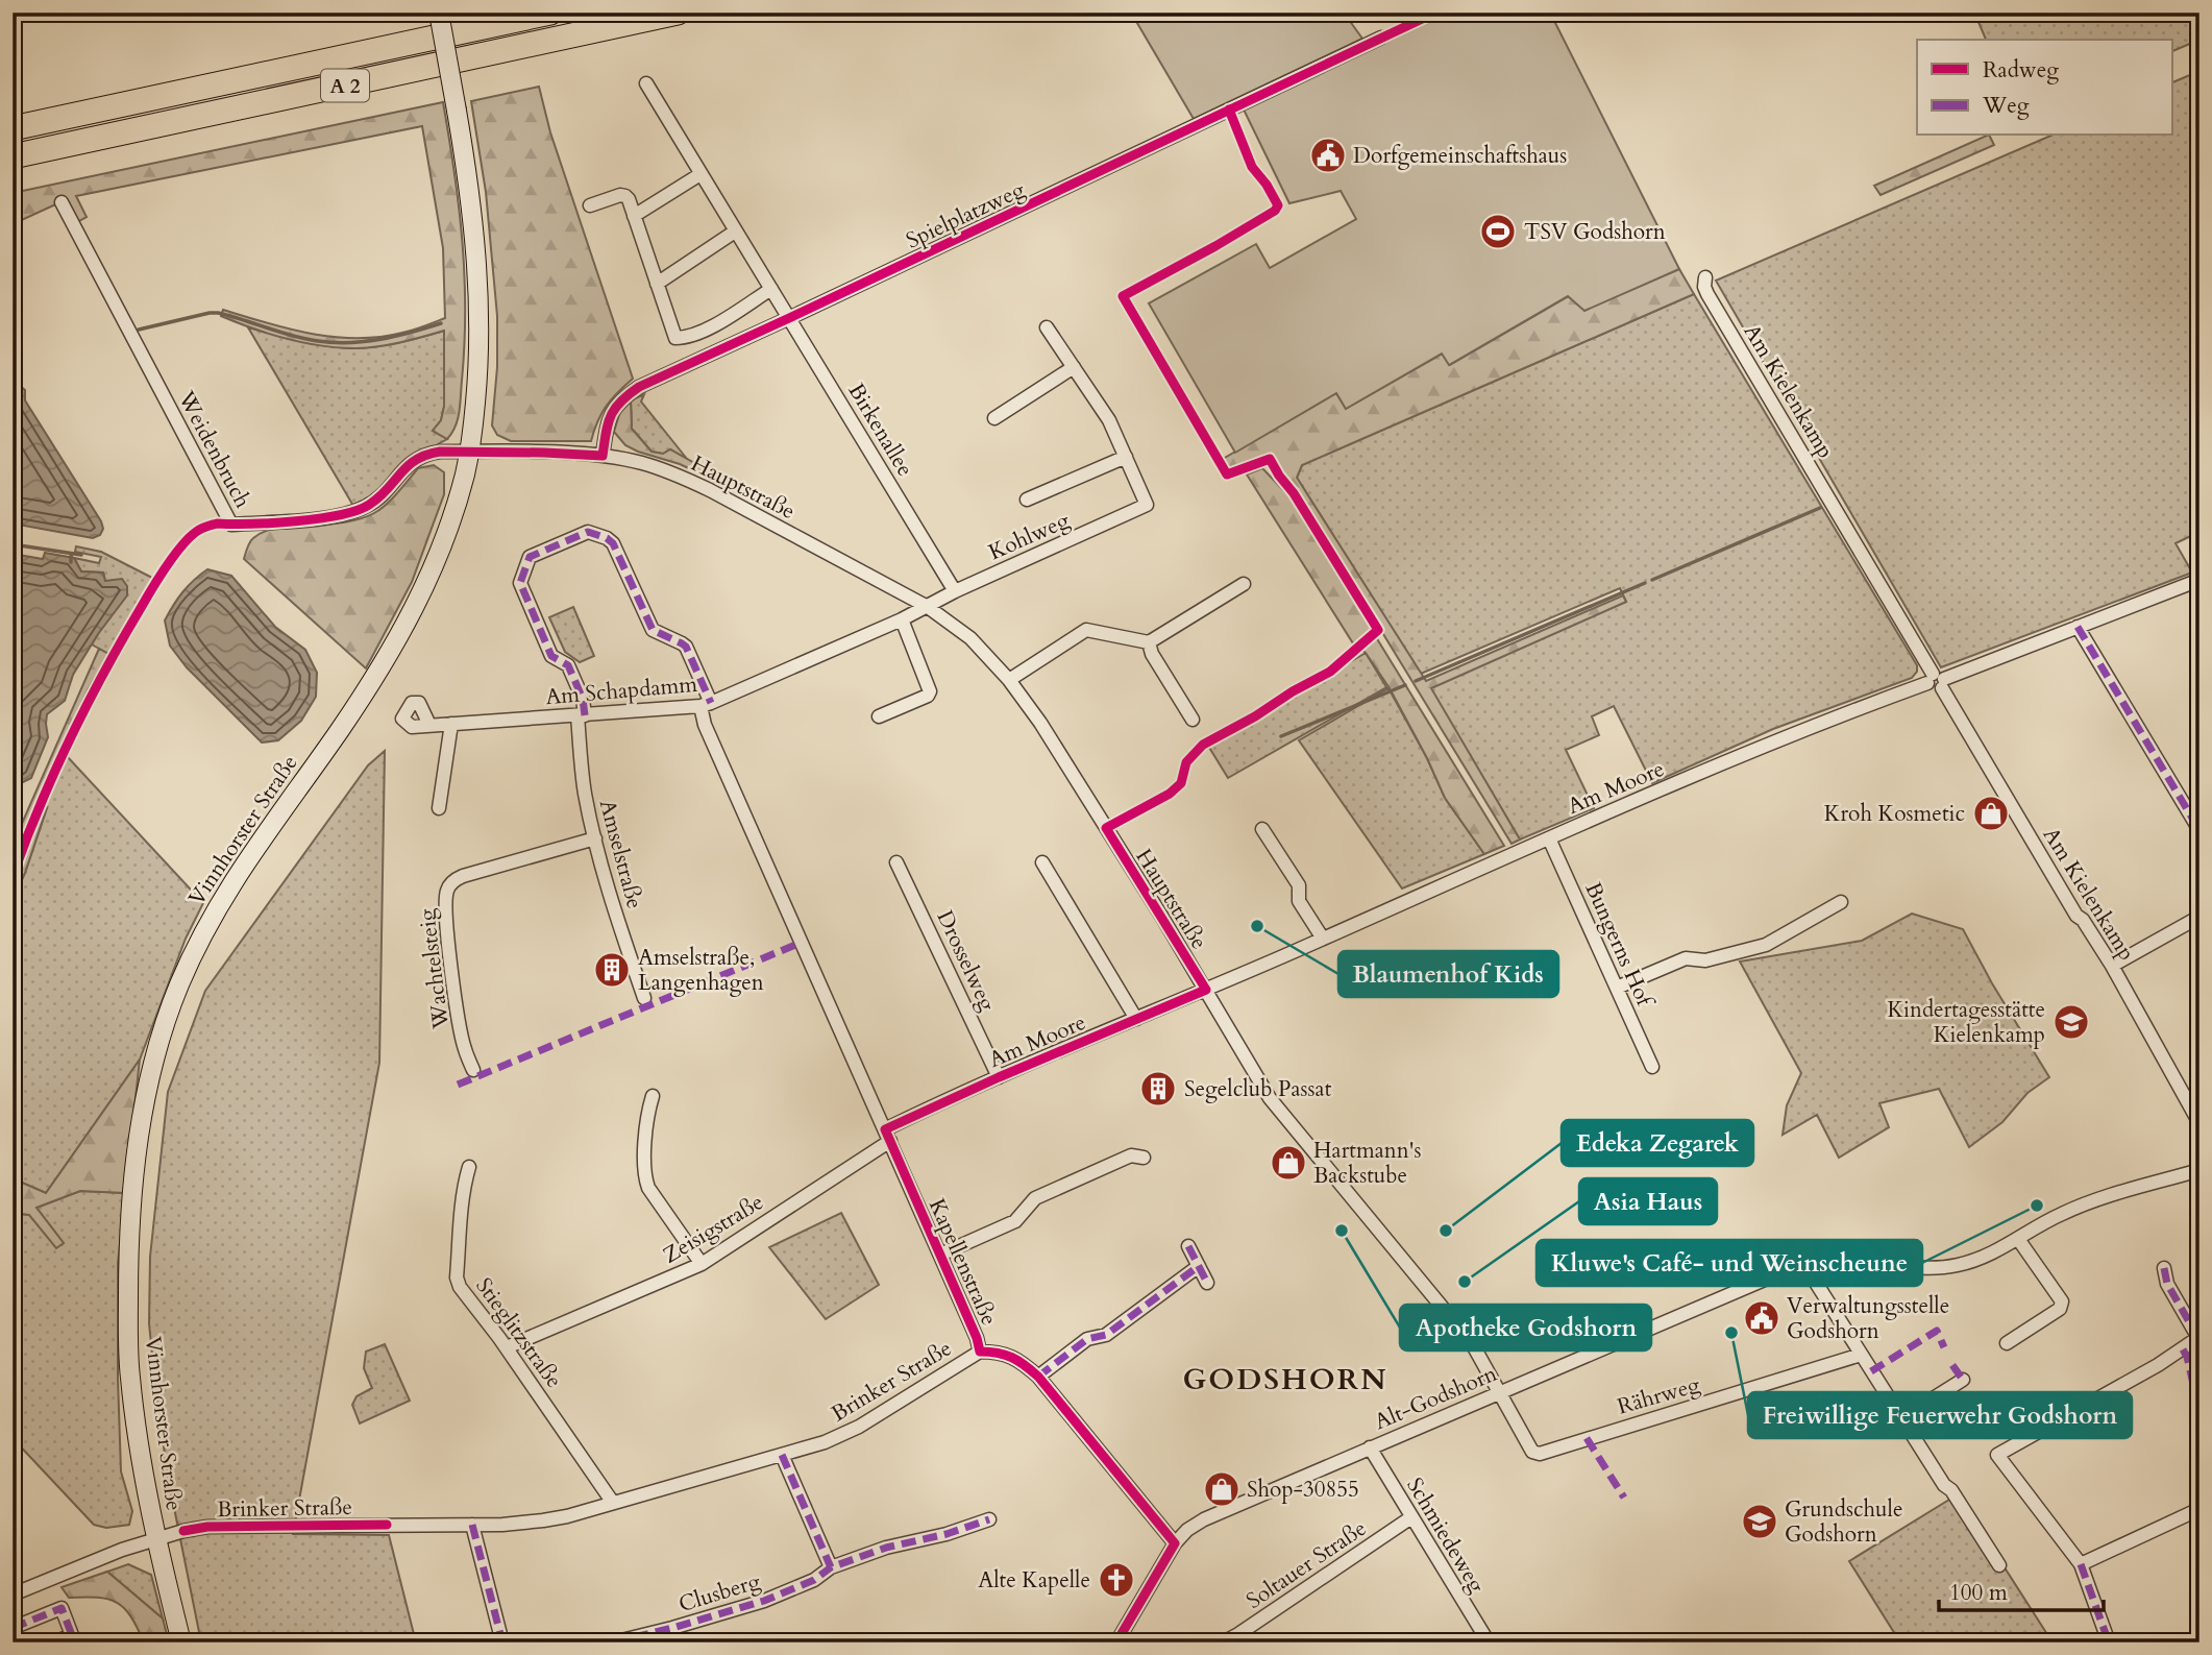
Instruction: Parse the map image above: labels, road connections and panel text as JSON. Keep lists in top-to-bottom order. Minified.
{"streets":{"highway":["A 2"],"street":["Spielplatzweg","Am Kielenkamp","Birkenallee","Weidenbruch","Hauptstraße","Kohlweg","Am Schapdamm","Am Moore","Vinnhorster Straße","Amselstraße","Bungerns Hof","Drosselweg","Wachtelsteig","Zeisigstraße","Kapellenstraße","Stieglitzstraße","Brinker Straße","Rährweg","Alt-Godshorn","Schmiedeweg","Soltauer Straße","Clusberg"]},"crossings":[["Spielplatzweg","Birkenallee"],["Spielplatzweg","Hauptstraße"],["Am Kielenkamp","Am Moore"],["Birkenallee","Kohlweg"],["Weidenbruch","Hauptstraße"],["Weidenbruch","Vinnhorster Straße"],["Hauptstraße","Kohlweg"],["Hauptstraße","Am Schapdamm"],["Hauptstraße","Am Moore"],["Hauptstraße","Vinnhorster Straße"],["Hauptstraße","Rährweg"],["Hauptstraße","Alt-Godshorn"],["Kohlweg","Am Schapdamm"],["Am Schapdamm","Amselstraße"],["Am Schapdamm","Kapellenstraße"],["Am Moore","Bungerns Hof"],["Am Moore","Drosselweg"],["Am Moore","Zeisigstraße"],["Am Moore","Kapellenstraße"],["Vinnhorster Straße","Brinker Straße"],["Amselstraße","Wachtelsteig"],["Amselstraße","Kapellenstraße"],["Zeisigstraße","Kapellenstraße"],["Zeisigstraße","Stieglitzstraße"],["Kapellenstraße","Brinker Straße"],["Kapellenstraße","Alt-Godshorn"],["Stieglitzstraße","Brinker Straße"],["Rährweg","Alt-Godshorn"],["Alt-Godshorn","Schmiedeweg"],["Schmiedeweg","Soltauer Straße"]],"districts":["GODSHORN"],"places":{"public building":["Dorfgemeinschaftshaus","Verwaltungsstelle Godshorn"],"sports":["TSV Godshorn"],"shop":["Kroh Kosmetic","Hartmann's Backstube","Shop-30855"],"other":["Blaumenhof Kids","Kluwe's Café- und Weinscheune","Apotheke Godshorn","Edeka Zegarek","Asia Haus","Freiwillige Feuerwehr Godshorn"],"building":["Amselstraße, Langenhagen","Segelclub Passat"],"school or university":["Kindertagesstätte Kielenkamp","Grundschule Godshorn"],"church":["Alte Kapelle"]},"legend":["Radweg","Weg"],"scale_bar":"100 m"}
